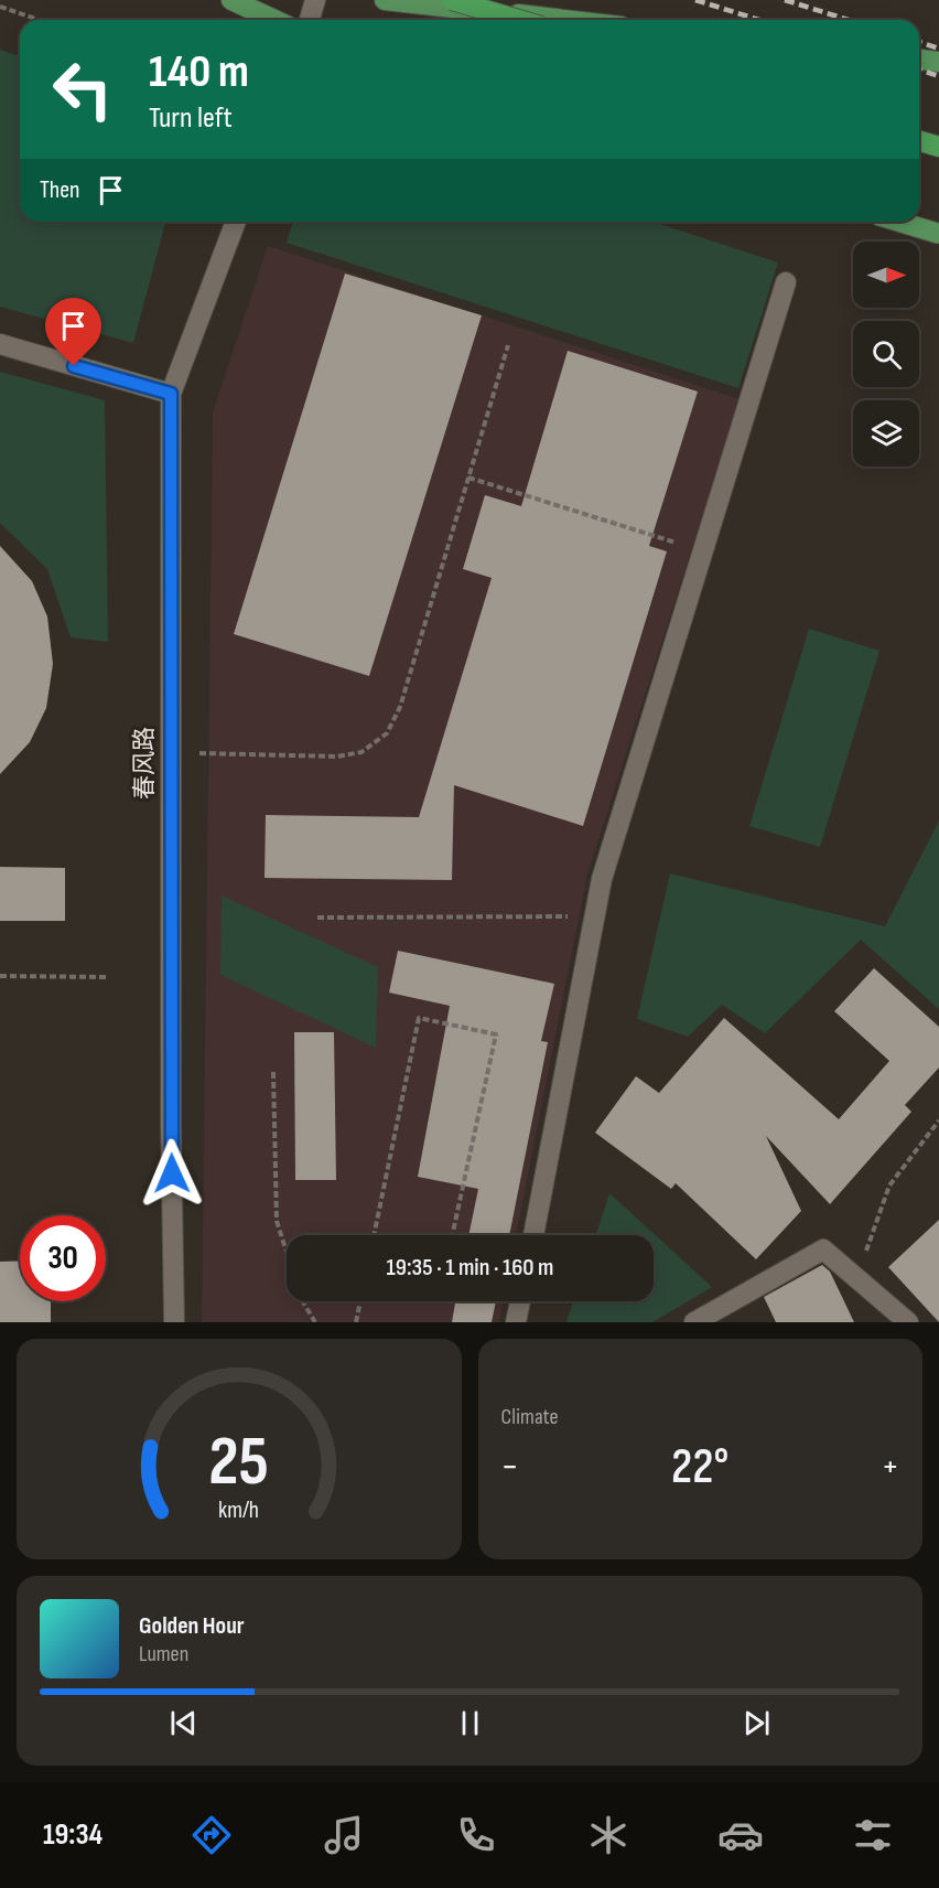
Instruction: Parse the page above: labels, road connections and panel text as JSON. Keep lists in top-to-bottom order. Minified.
{"streets":{"street":["春风路"]},"north":"right","page":{"turn":["140 m","Turn left"],"then":"Then","limit":"30","trip":"19:35 · 1 min · 160 m","tile":"Climate","heat":["−","22°","+"],"song":["Golden Hour","Lumen"],"tabs":"19:34","gauge":["25","km/h"]}}
